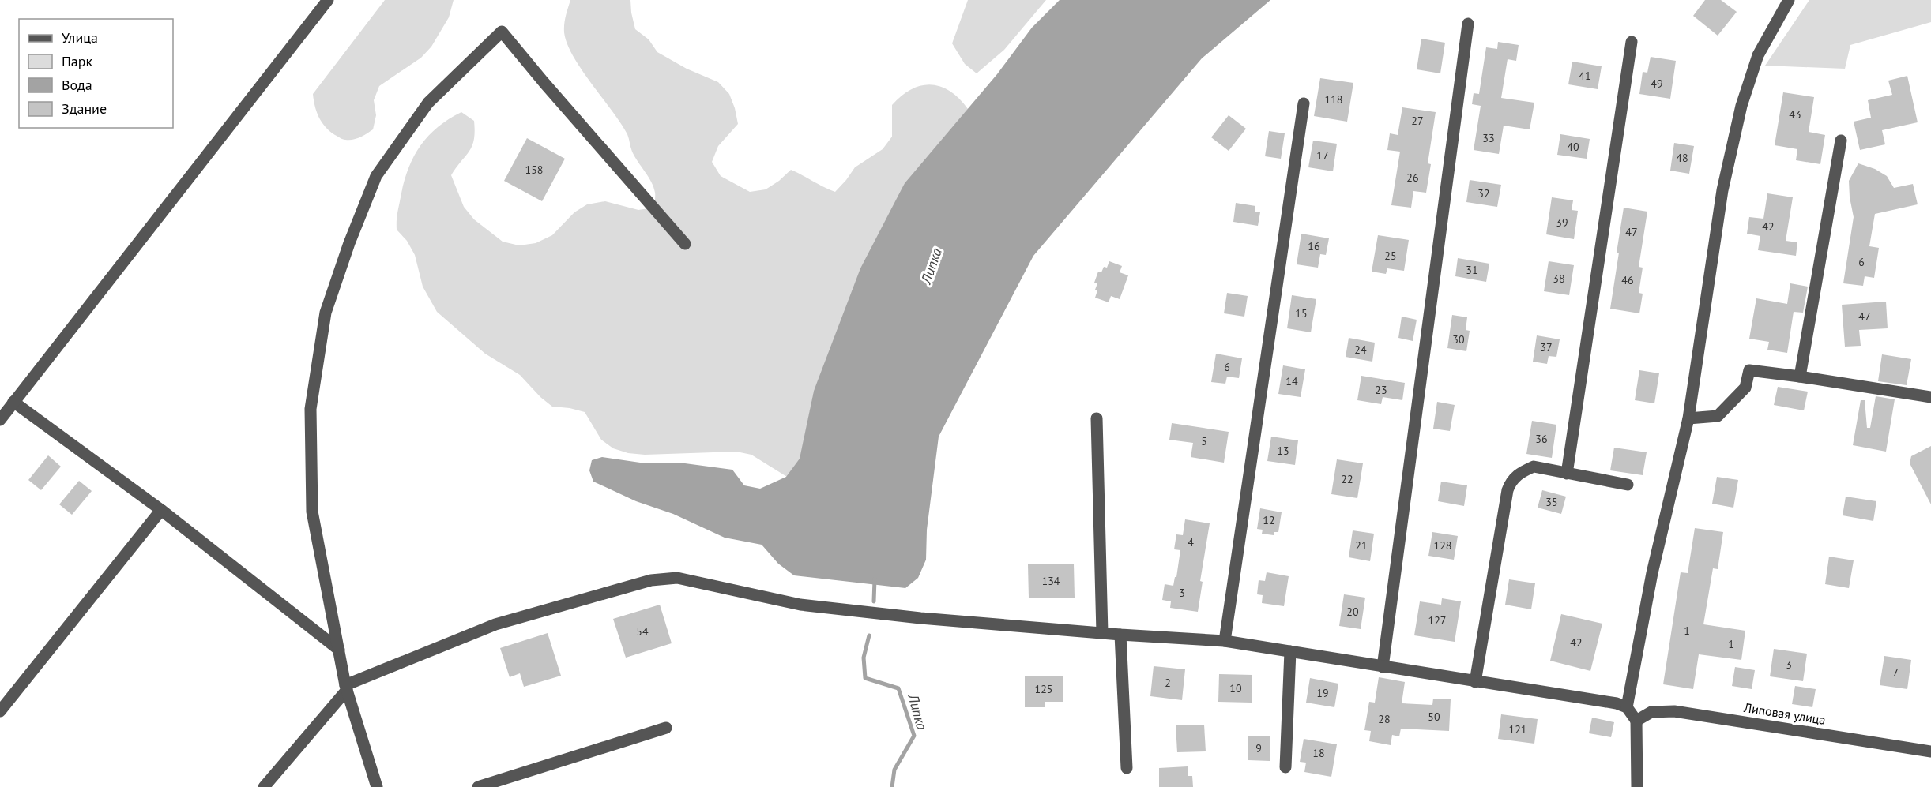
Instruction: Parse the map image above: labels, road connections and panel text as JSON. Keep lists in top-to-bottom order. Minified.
{"streets":{"street":["Липовая улица"]},"water":["Липка"],"house_numbers":["41","49","118","43","27","33","40","17","48","158","26","32","39","42","47","16","25","6","31","38","46","15","47","30","37","24","6","14","23","36","5","13","22","35","12","4","21","128","134","3","20","127","1","54","42","1","3","7","2","10","125","19","50","28","121","9","18"],"legend":["Улица","Парк","Вода","Здание"]}
